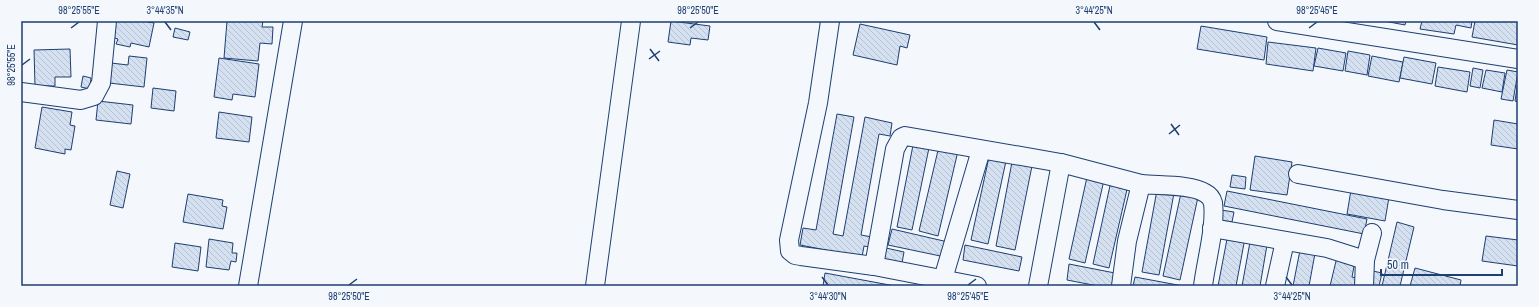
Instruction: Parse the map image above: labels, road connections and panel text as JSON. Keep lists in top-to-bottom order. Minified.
{"scale_bar":"50 m","coordinates":["98°25'55\"E","3°44'35\"N","98°25'50\"E","3°44'25\"N","98°25'45\"E","3°44'30\"N"]}
